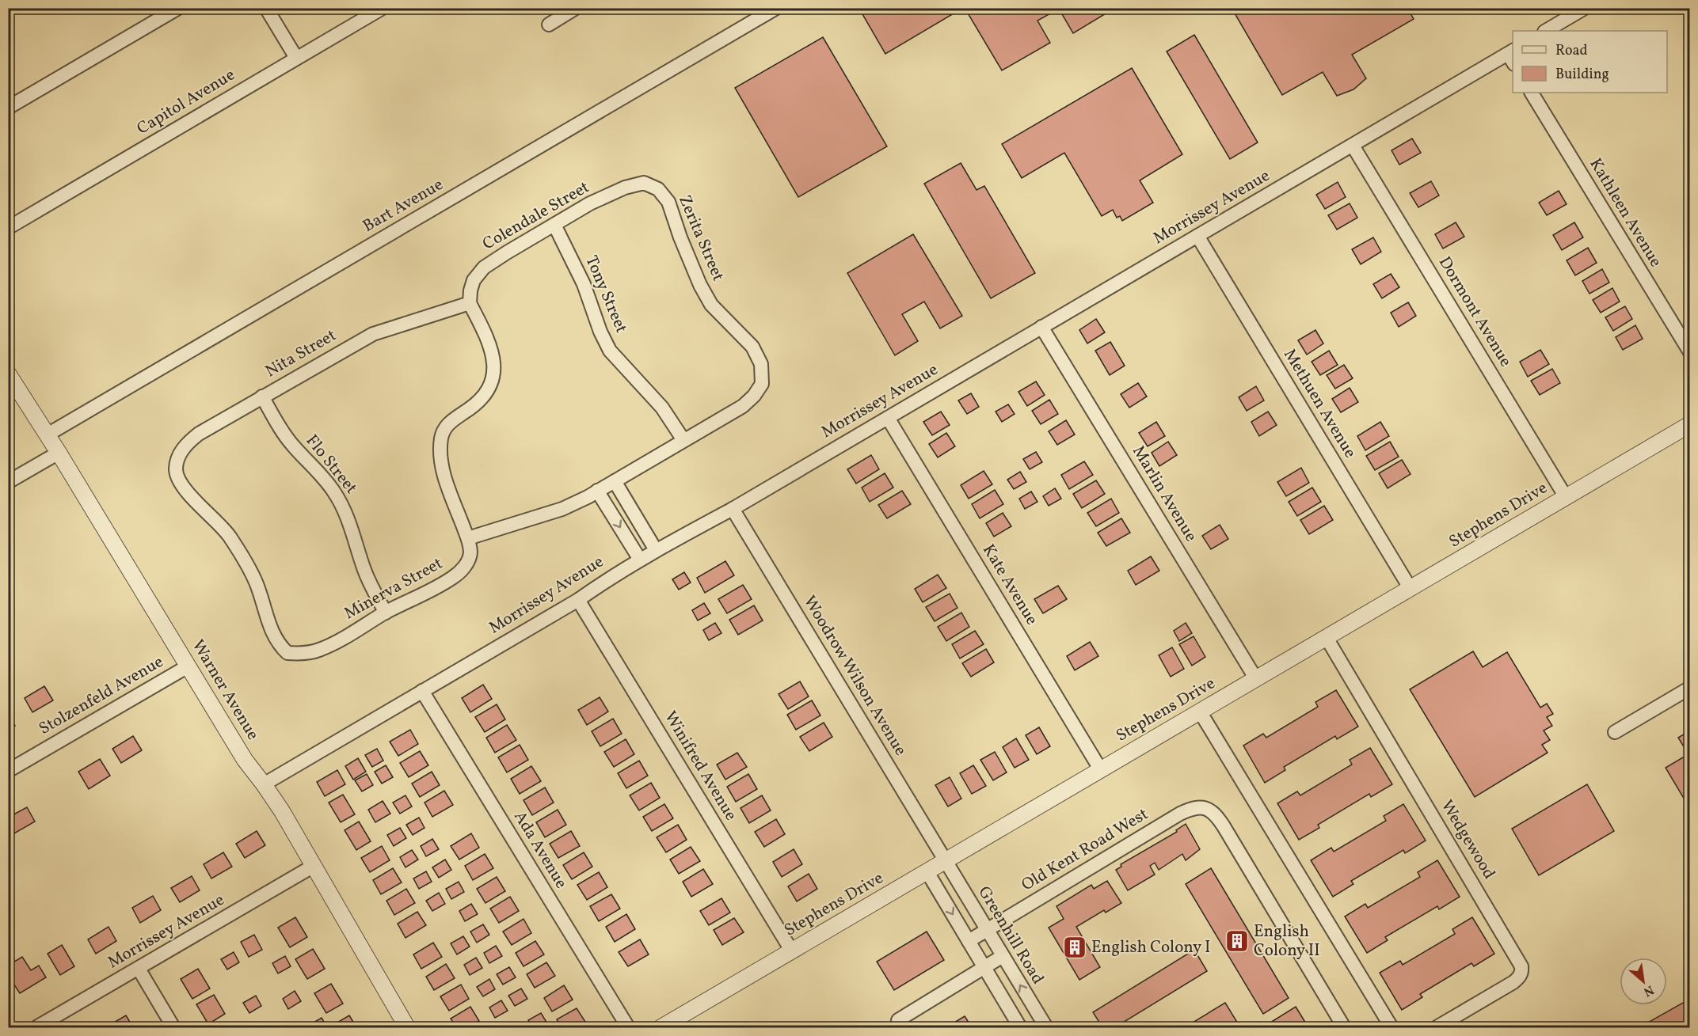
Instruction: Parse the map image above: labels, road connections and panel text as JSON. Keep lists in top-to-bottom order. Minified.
{"streets":{"street":["Capitol Avenue","Bart Avenue","Morrissey Avenue","Kathleen Avenue","Colendale Street","Zerita Street","Tony Street","Dormont Avenue","Nita Street","Methuen Avenue","Flo Street","Marlin Avenue","Stephens Drive","Kate Avenue","Minerva Street","Woodrow Wilson Avenue","Warner Avenue","Stolzenfeld Avenue","Winifred Avenue","Wedgewood","Ada Avenue","Old Kent Road West","Greenhill Road"]},"crossings":[["Bart Avenue","Warner Avenue"],["Morrissey Avenue","Dormont Avenue"],["Morrissey Avenue","Methuen Avenue"],["Morrissey Avenue","Marlin Avenue"],["Morrissey Avenue","Kate Avenue"],["Morrissey Avenue","Woodrow Wilson Avenue"],["Morrissey Avenue","Warner Avenue"],["Morrissey Avenue","Winifred Avenue"],["Morrissey Avenue","Ada Avenue"],["Colendale Street","Zerita Street"],["Colendale Street","Tony Street"],["Colendale Street","Nita Street"],["Zerita Street","Tony Street"],["Dormont Avenue","Stephens Drive"],["Nita Street","Flo Street"],["Nita Street","Minerva Street"],["Methuen Avenue","Stephens Drive"],["Flo Street","Minerva Street"],["Marlin Avenue","Stephens Drive"],["Stephens Drive","Kate Avenue"],["Stephens Drive","Woodrow Wilson Avenue"],["Stephens Drive","Winifred Avenue"],["Stephens Drive","Wedgewood"],["Stephens Drive","Greenhill Road"],["Woodrow Wilson Avenue","Greenhill Road"],["Warner Avenue","Stolzenfeld Avenue"],["Old Kent Road West","Greenhill Road"]],"places":{"building":["English Colony II","English Colony I"]},"legend":["Road","Building"],"north":"bottom right"}
